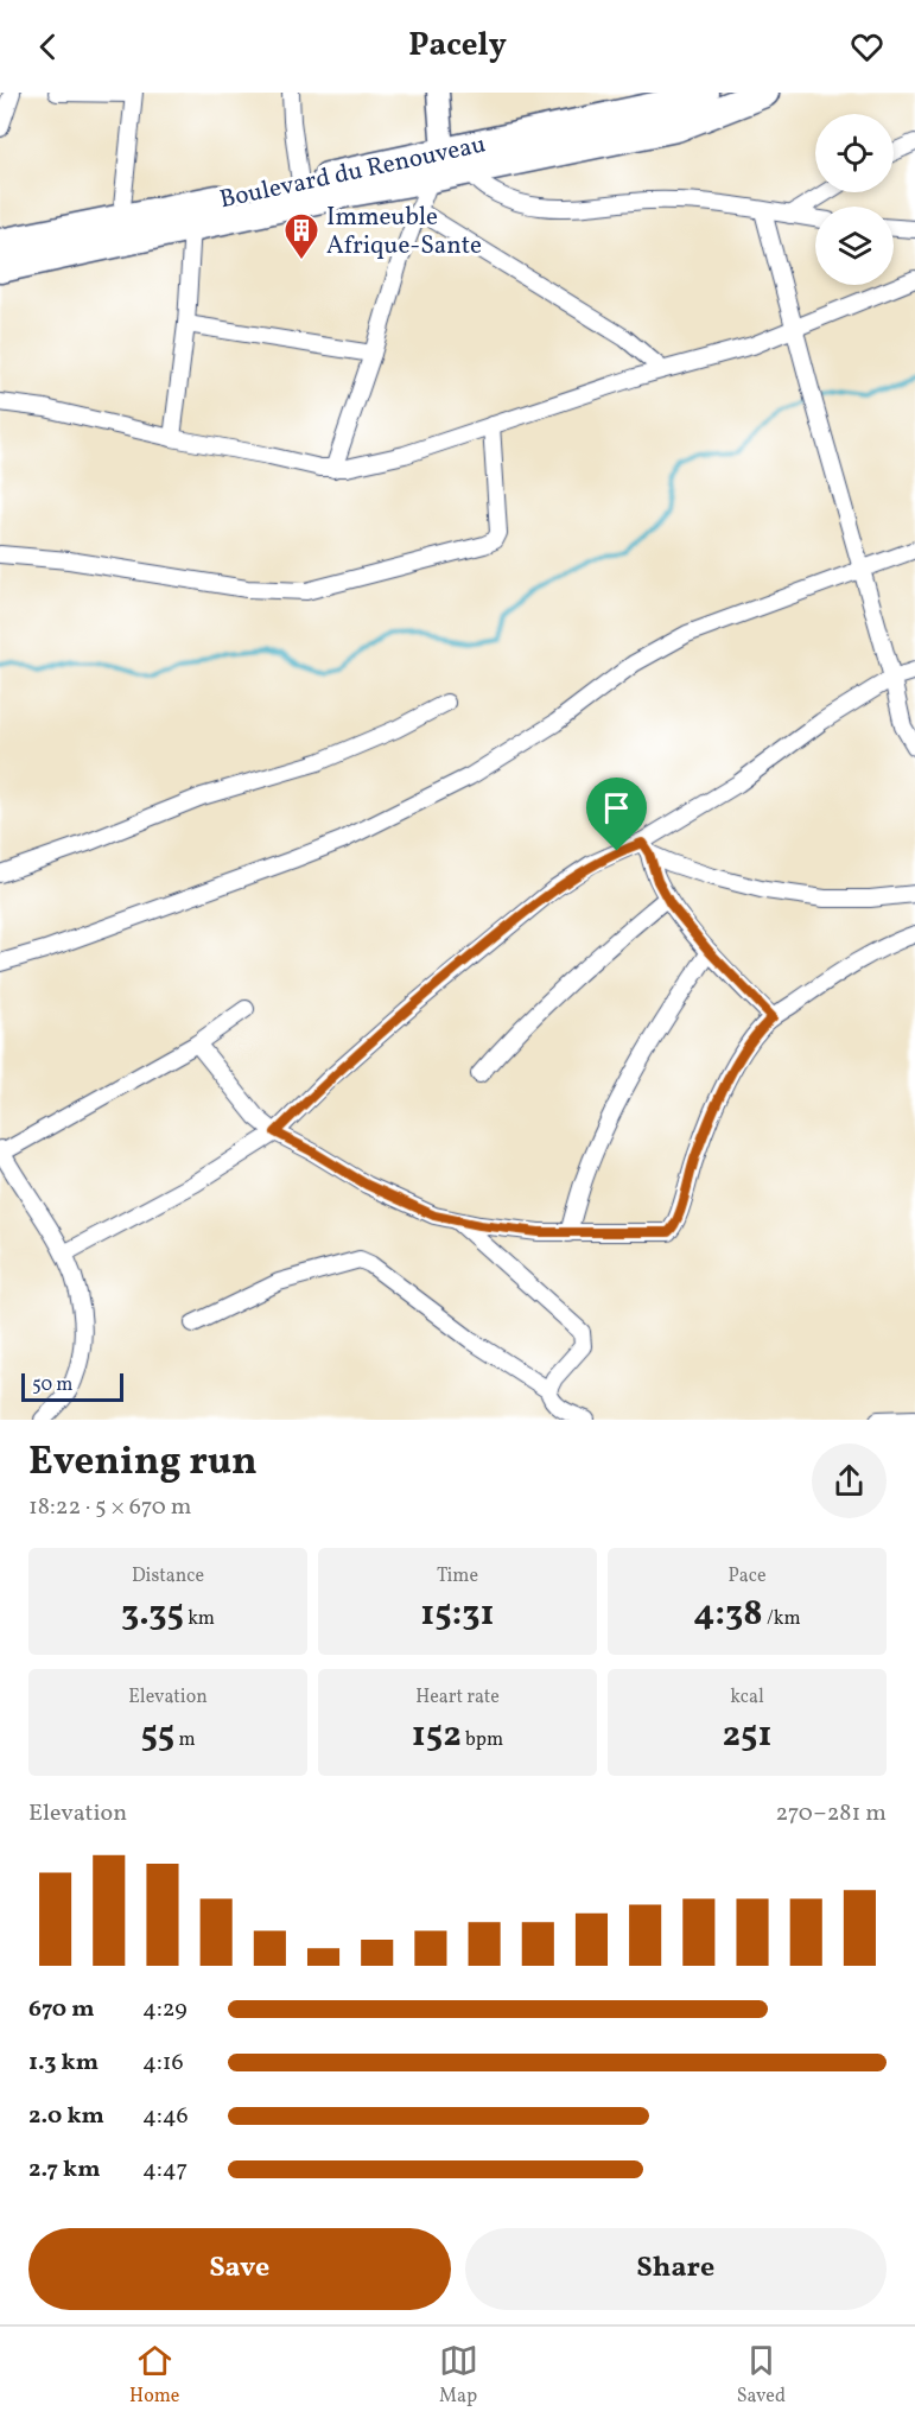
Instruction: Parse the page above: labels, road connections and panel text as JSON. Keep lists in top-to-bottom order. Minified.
{"streets":{"highway":["Boulevard du Renouveau"]},"places":{"building":["Immeuble Afrique-Sante"]},"scale_bar":"50 m","page":{"header":"Pacely","scale":"50 m","heading":["Evening run","18:22 · 5 × 670 m"],"stats":[["Distance","3.35 km"],["Time","15:31"],["Pace","4:38 /km"],["Elevation","55 m"],["Heart rate","152 bpm"],["kcal","251"]],"chart":["Elevation","270–281 m"],"list":[{"name":"670 m","note":"4:29"},{"name":"1.3 km","note":"4:16"},{"name":"2.0 km","note":"4:46"},{"name":"2.7 km","note":"4:47"}],"buttons":["Save","Share"],"tabs":["Home","Map","Saved"]}}
